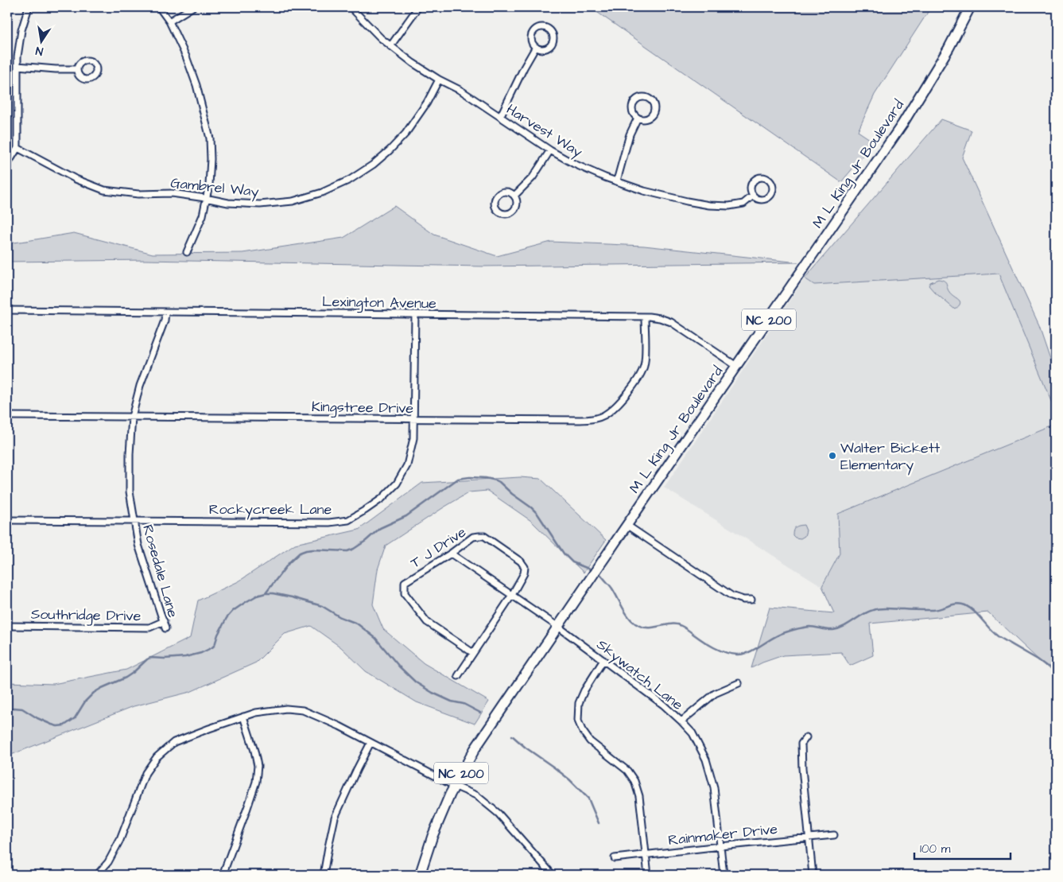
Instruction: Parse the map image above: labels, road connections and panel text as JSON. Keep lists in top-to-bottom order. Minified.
{"streets":{"main road":["M L King Jr Boulevard","NC 200"],"street":["Harvest Way","Gambrel Way","Lexington Avenue","Kingstree Drive","Rockycreek Lane","T J Drive","Rosedale Lane","Southridge Drive","Skywatch Lane","Rainmaker Drive"]},"crossings":[["Harvest Way","Gambrel Way"],["M L King Jr Boulevard","Lexington Avenue"],["M L King Jr Boulevard","Skywatch Lane"],["Lexington Avenue","Kingstree Drive"],["Lexington Avenue","Rockycreek Lane"],["Lexington Avenue","Rosedale Lane"],["Kingstree Drive","Rockycreek Lane"],["Kingstree Drive","Rosedale Lane"],["Rockycreek Lane","Rosedale Lane"],["T J Drive","Skywatch Lane"],["Rosedale Lane","Southridge Drive"],["Skywatch Lane","Rainmaker Drive"]],"places":["Walter Bickett Elementary"],"scale_bar":"100 m","north":"bottom"}
